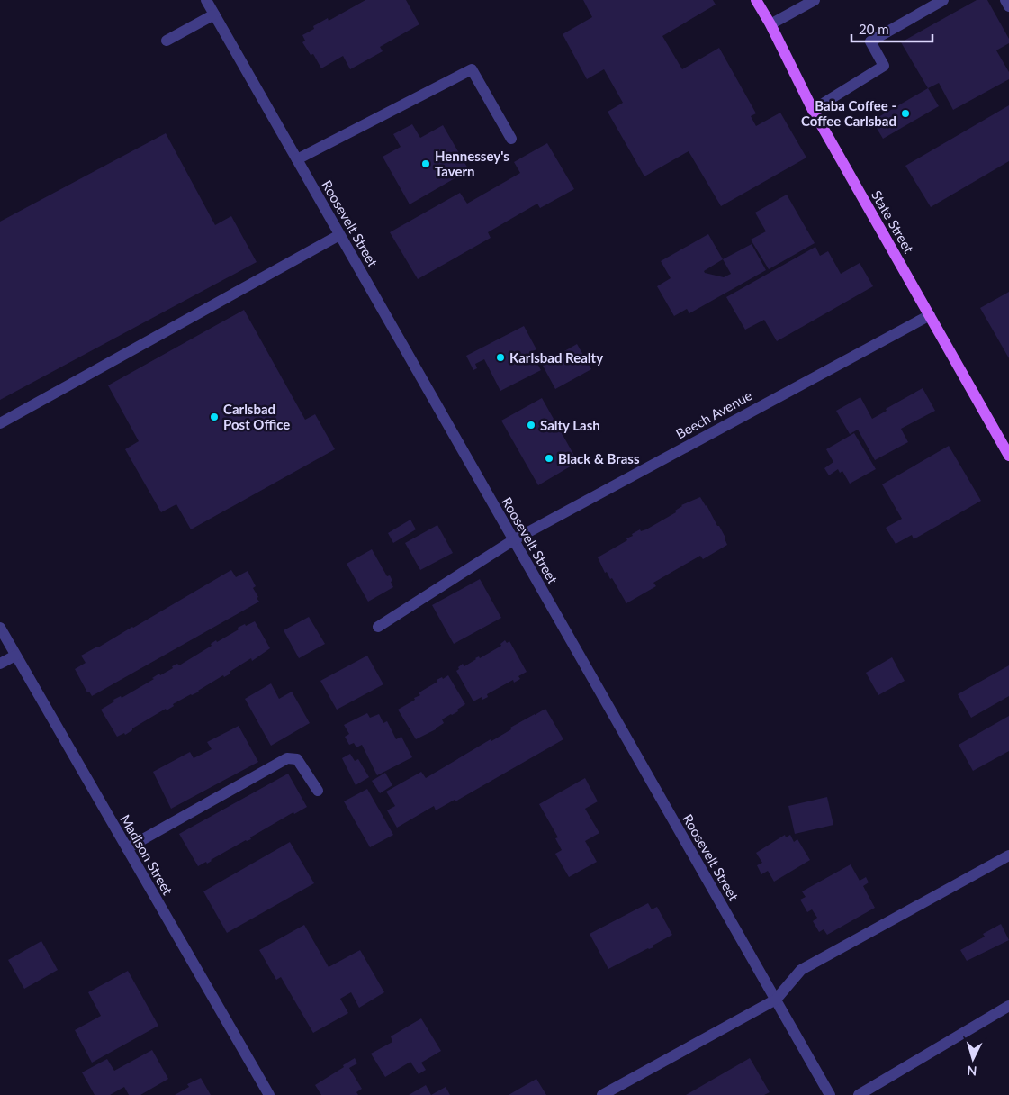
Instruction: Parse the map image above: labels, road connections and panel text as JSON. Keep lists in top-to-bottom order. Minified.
{"streets":{"main road":["State Street"],"street":["Roosevelt Street","Beech Avenue","Madison Street"]},"crossings":[["State Street","Beech Avenue"],["Roosevelt Street","Beech Avenue"]],"places":["Baba Coffee - Coffee Carlsbad","Hennessey's Tavern","Karlsbad Realty","Carlsbad Post Office","Salty Lash","Black & Brass"],"scale_bar":"20 m","north":"bottom"}
